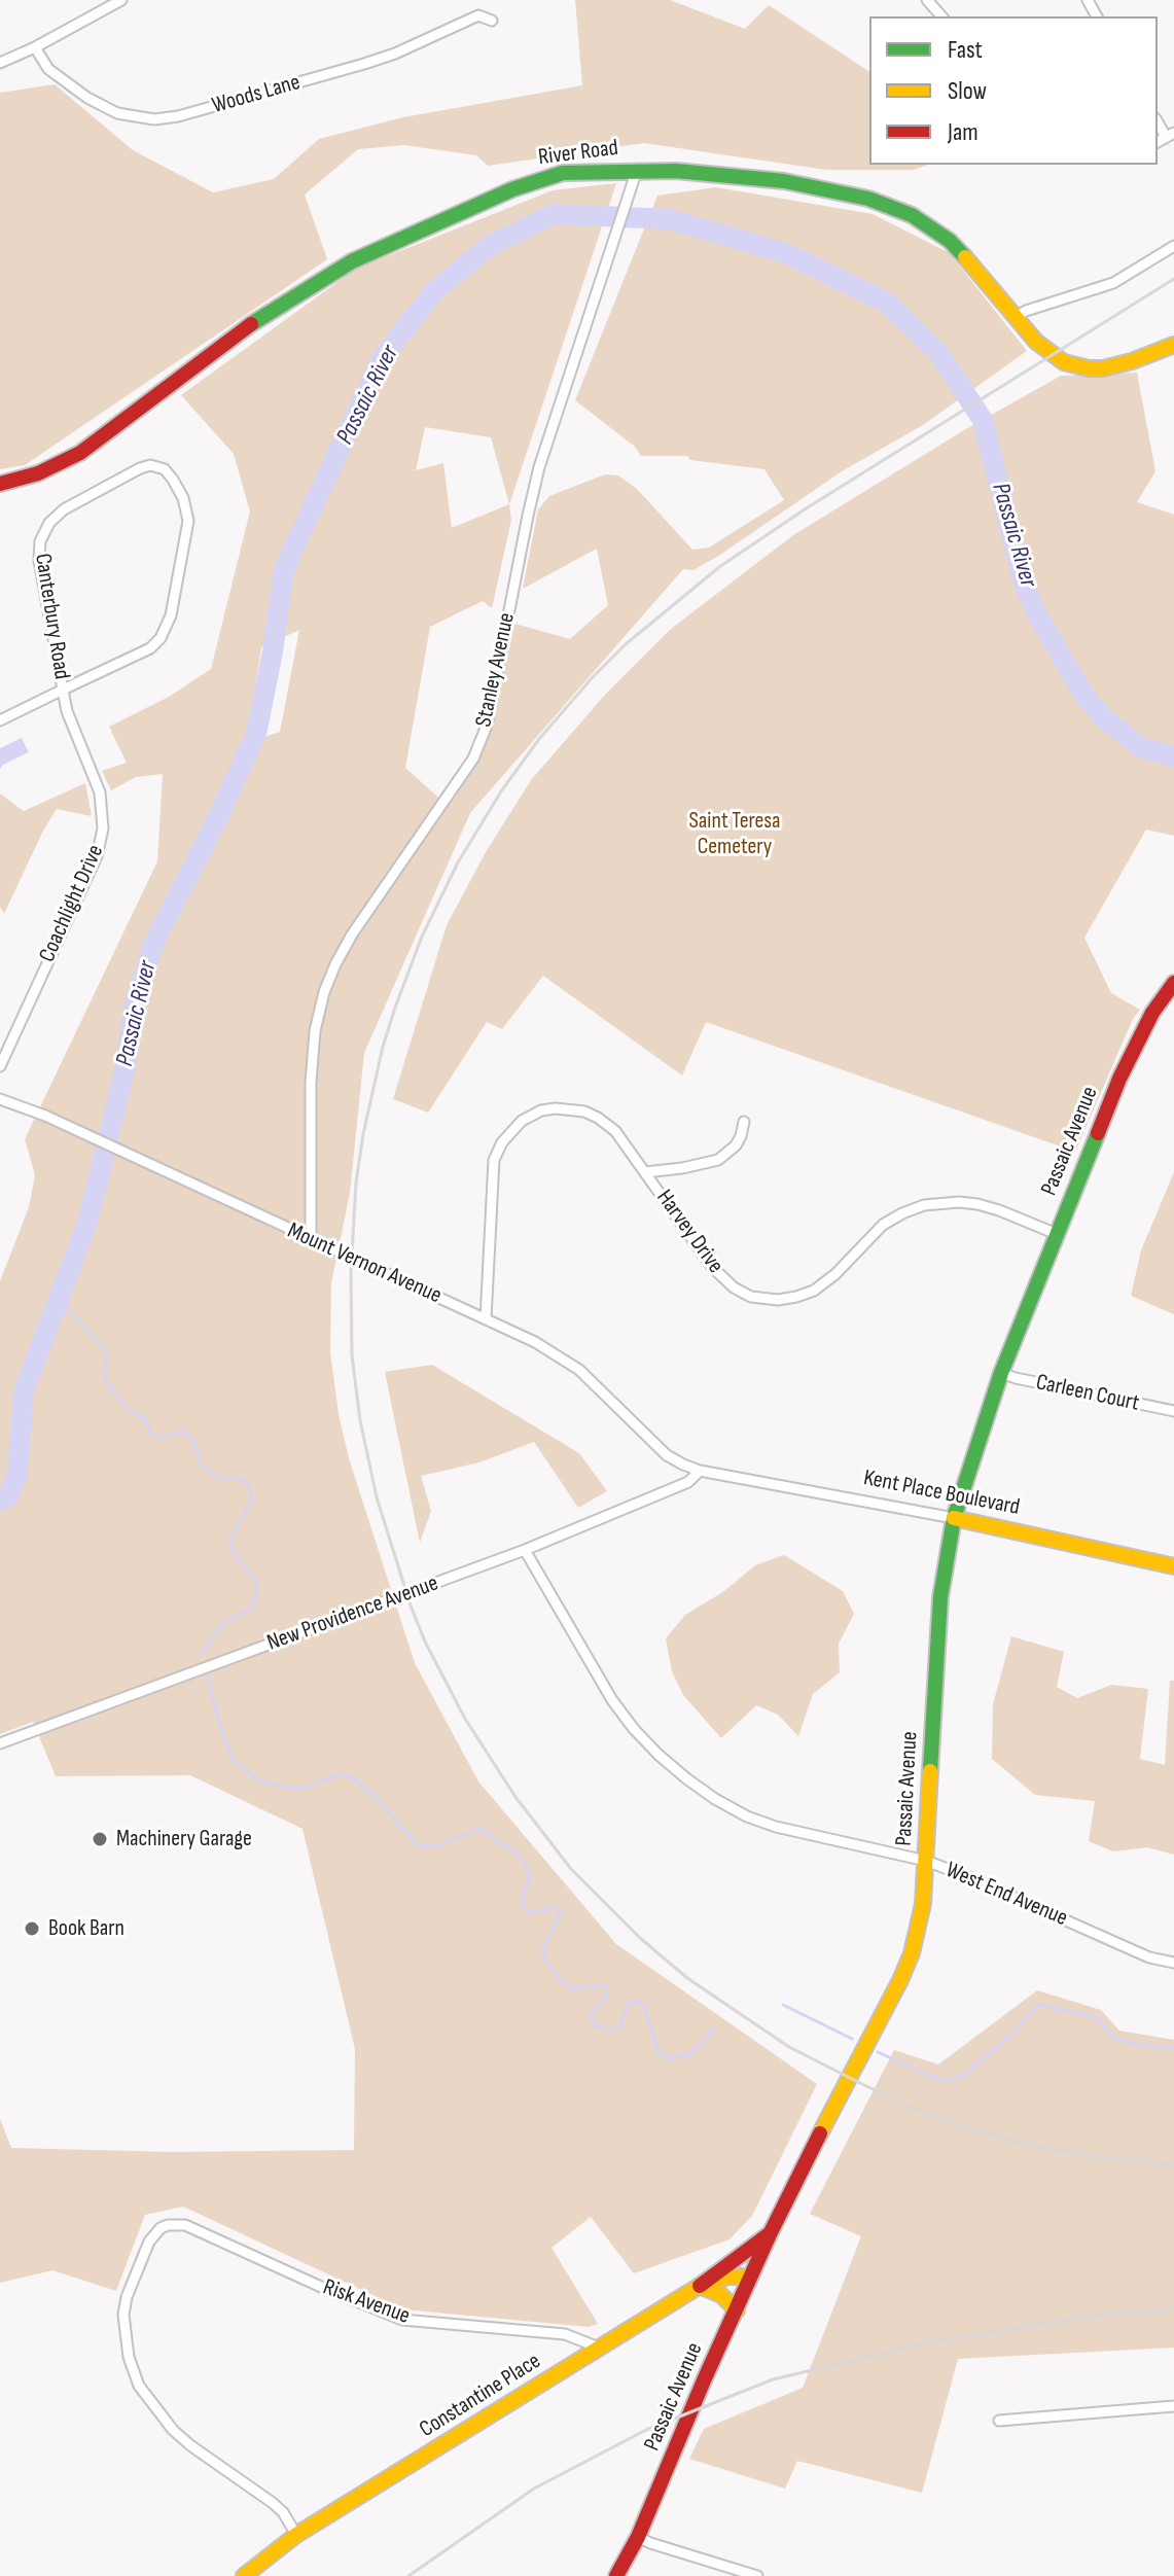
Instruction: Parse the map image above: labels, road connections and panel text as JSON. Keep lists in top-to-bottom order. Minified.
{"streets":{"street":["Woods Lane","River Road","Canterbury Road","Stanley Avenue","Coachlight Drive","Passaic Avenue","Harvey Drive","Mount Vernon Avenue","Carleen Court","Kent Place Boulevard","New Providence Avenue","West End Avenue","Risk Avenue","Constantine Place"]},"crossings":[["River Road","Stanley Avenue"],["Canterbury Road","Coachlight Drive"],["Stanley Avenue","Mount Vernon Avenue"],["Passaic Avenue","Harvey Drive"],["Passaic Avenue","Carleen Court"],["Passaic Avenue","Kent Place Boulevard"],["Passaic Avenue","West End Avenue"],["Passaic Avenue","Constantine Place"],["Harvey Drive","Mount Vernon Avenue"],["Mount Vernon Avenue","Kent Place Boulevard"],["Mount Vernon Avenue","New Providence Avenue"],["Kent Place Boulevard","New Providence Avenue"],["New Providence Avenue","West End Avenue"],["Risk Avenue","Constantine Place"]],"water":["Passaic River"],"parks":["Saint Teresa Cemetery"],"places":["Machinery Garage","Book Barn"],"legend":["Fast","Slow","Jam"]}
